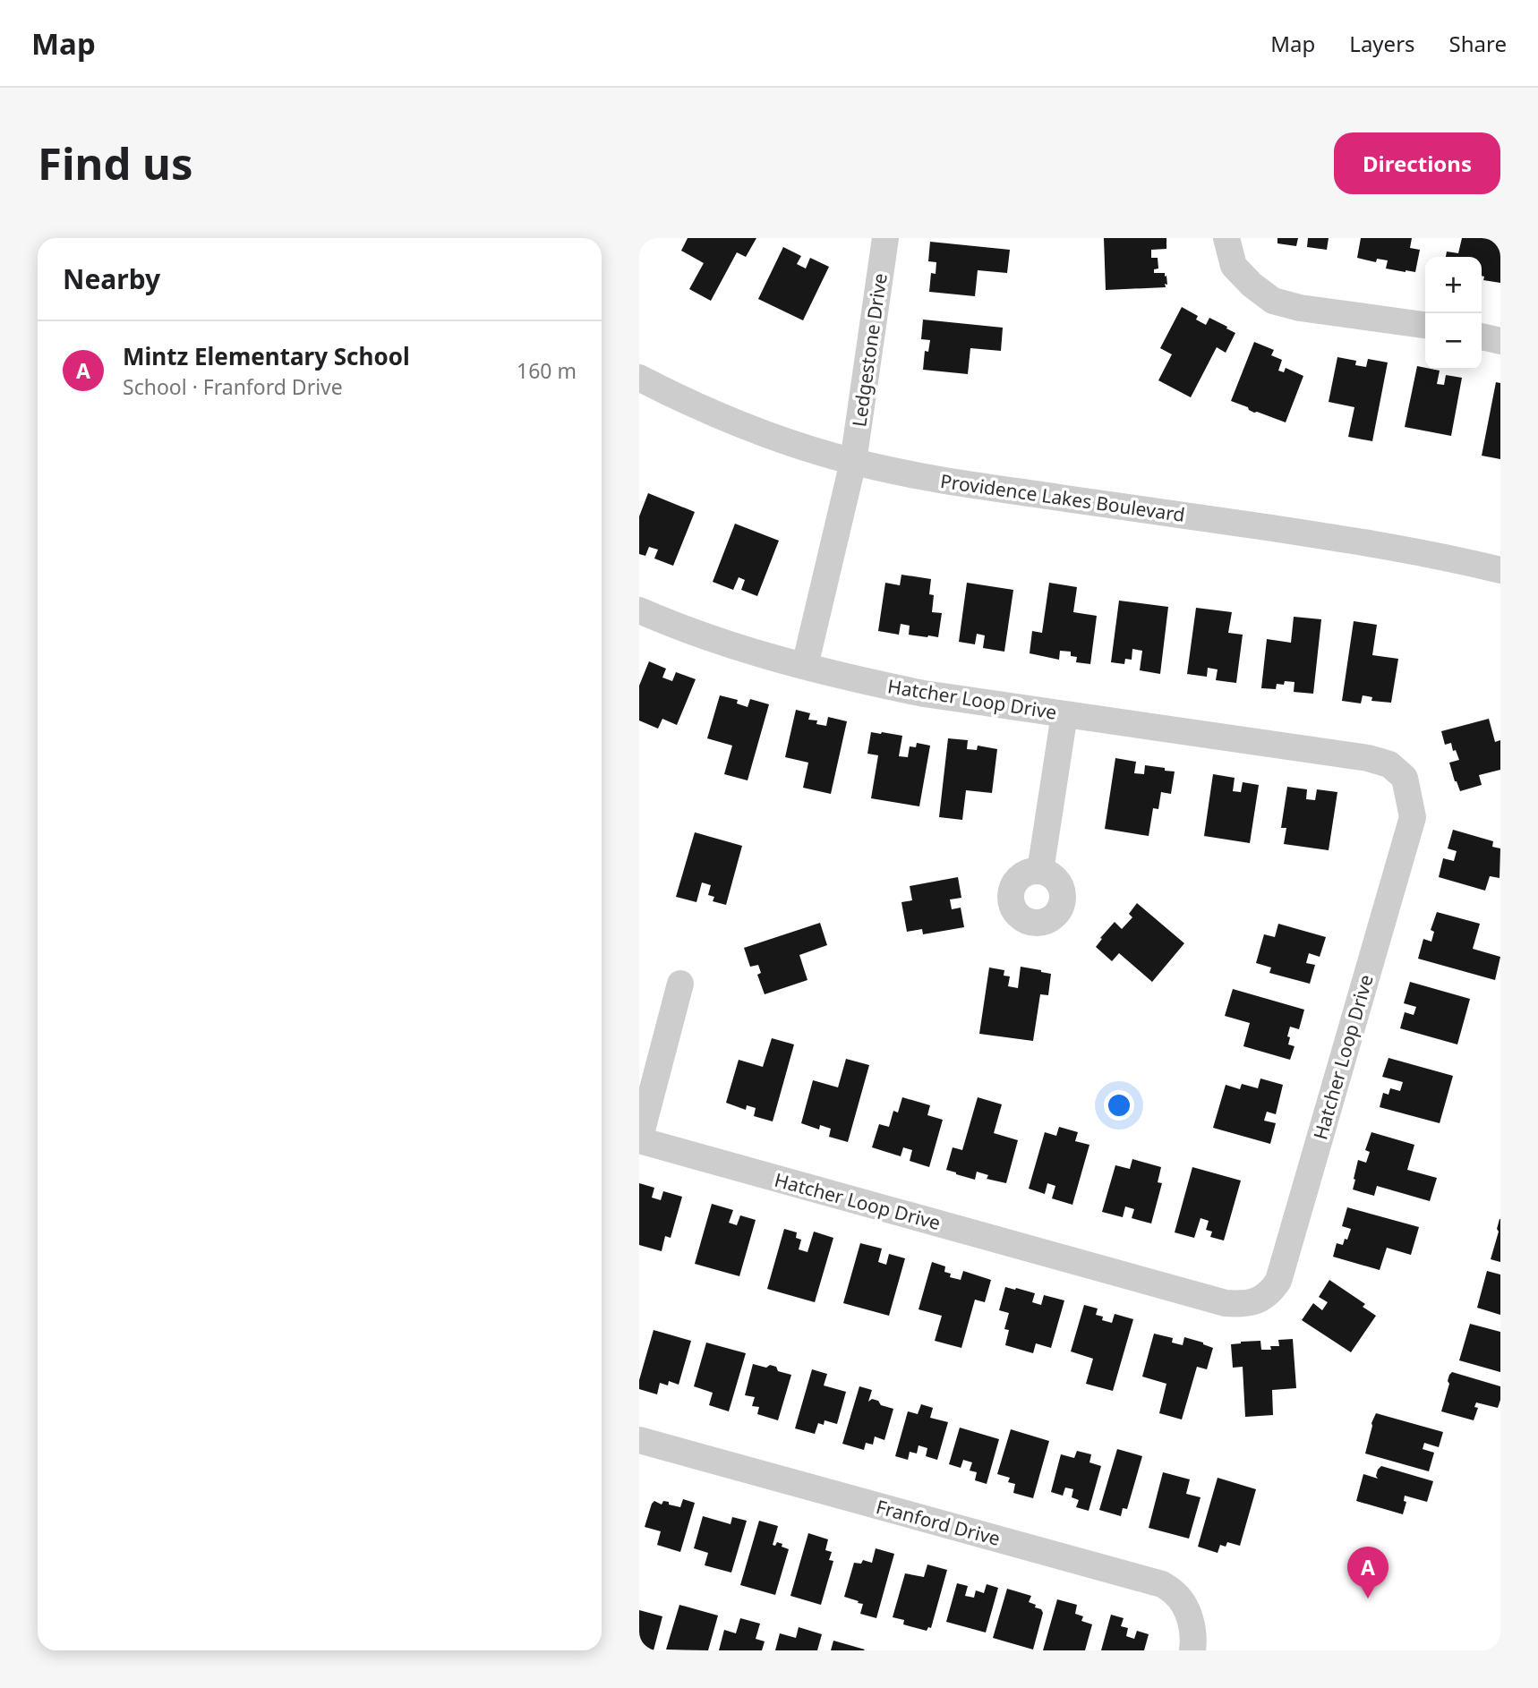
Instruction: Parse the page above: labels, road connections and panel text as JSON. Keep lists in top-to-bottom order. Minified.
{"streets":{"street":["Ledgestone Drive","Providence Lakes Boulevard","Hatcher Loop Drive","Franford Drive"]},"crossings":[["Ledgestone Drive","Providence Lakes Boulevard"]],"page":{"header":"Map","nav":["Map","Layers","Share"],"buttons":"Directions","title":"Find us","heading":"Nearby","map_buttons":["+","−"],"list":[{"mark":"A","name":"Mintz Elementary School","note":"School · Franford Drive","value":"160 m"}],"pins":"A"}}
